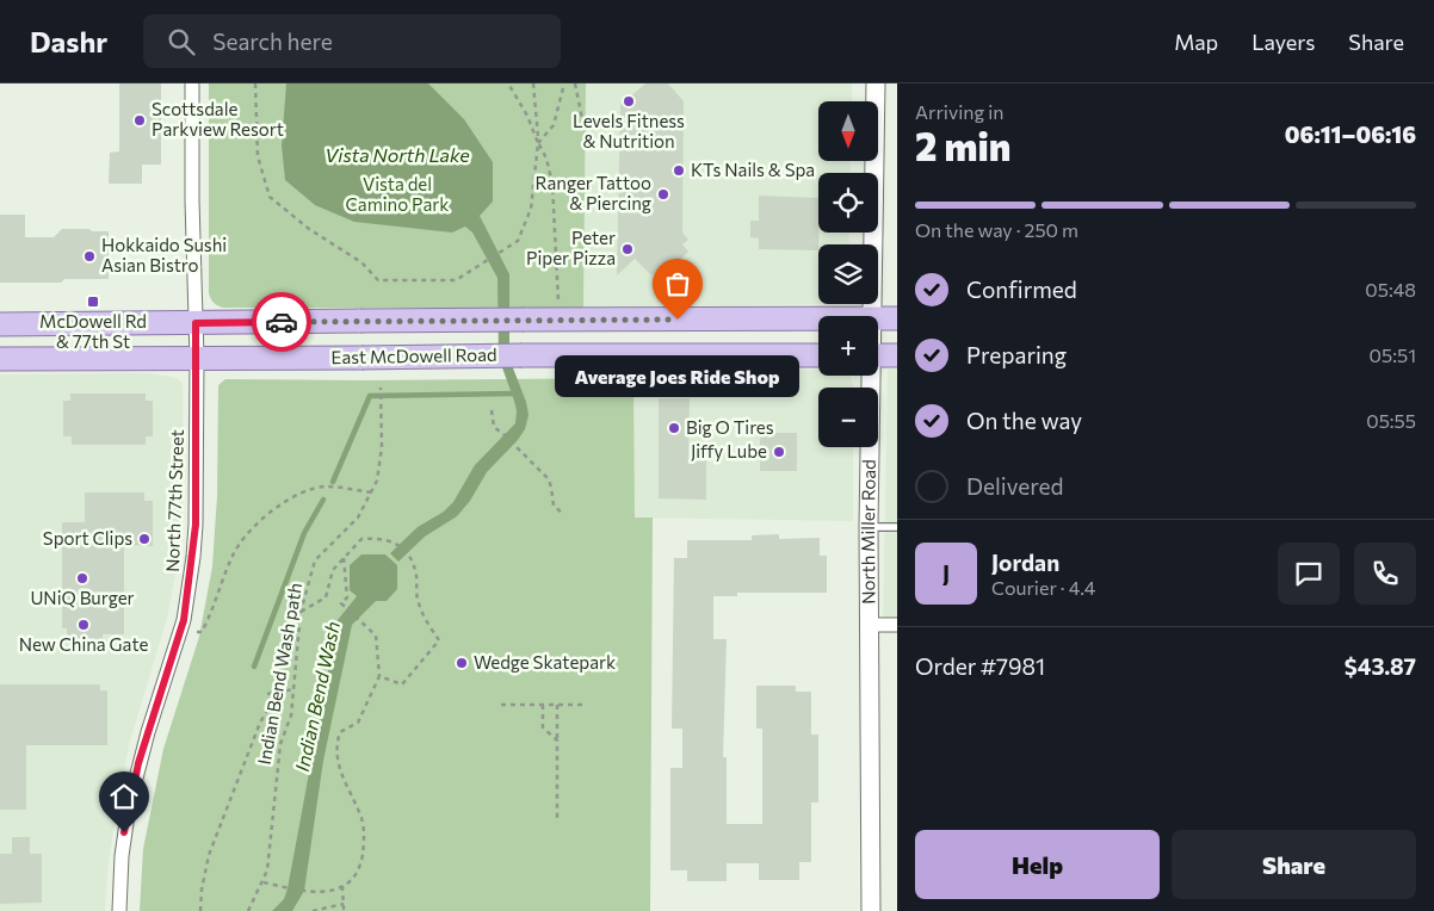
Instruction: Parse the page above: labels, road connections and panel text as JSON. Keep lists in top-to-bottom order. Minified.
{"streets":{"main road":["East McDowell Road"],"street":["North 77th Street","North Miller Road"],"path":["Indian Bend Wash path"]},"crossings":[["East McDowell Road","North 77th Street"]],"water":["Vista North Lake","Indian Bend Wash"],"parks":["Vista del Camino Park"],"places":{"other":["Levels Fitness & Nutrition","Scottsdale Parkview Resort","KTs Nails & Spa","Ranger Tattoo & Piercing","Peter Piper Pizza","Hokkaido Sushi Asian Bistro","Average Joes Ride Shop","Big O Tires","Jiffy Lube","Sport Clips","UNiQ Burger","New China Gate","Wedge Skatepark"],"transit":["McDowell Rd & 77th St"]},"north":"bottom","page":{"header":"Dashr","search":"Search here","nav":["Map","Layers","Share"],"heading":["2 min","Arriving in","06:11–06:16"],"panel":["Jordan","Courier · 4.4","Order #7981","$43.87"],"map_buttons":["+","−"],"bar":"On the way · 250 m","list":[["Confirmed","05:48"],["Preparing","05:51"],["On the way","05:55"],"Delivered"],"bubble":"Average Joes Ride Shop","round":"J","buttons":["Help","Share"]}}
